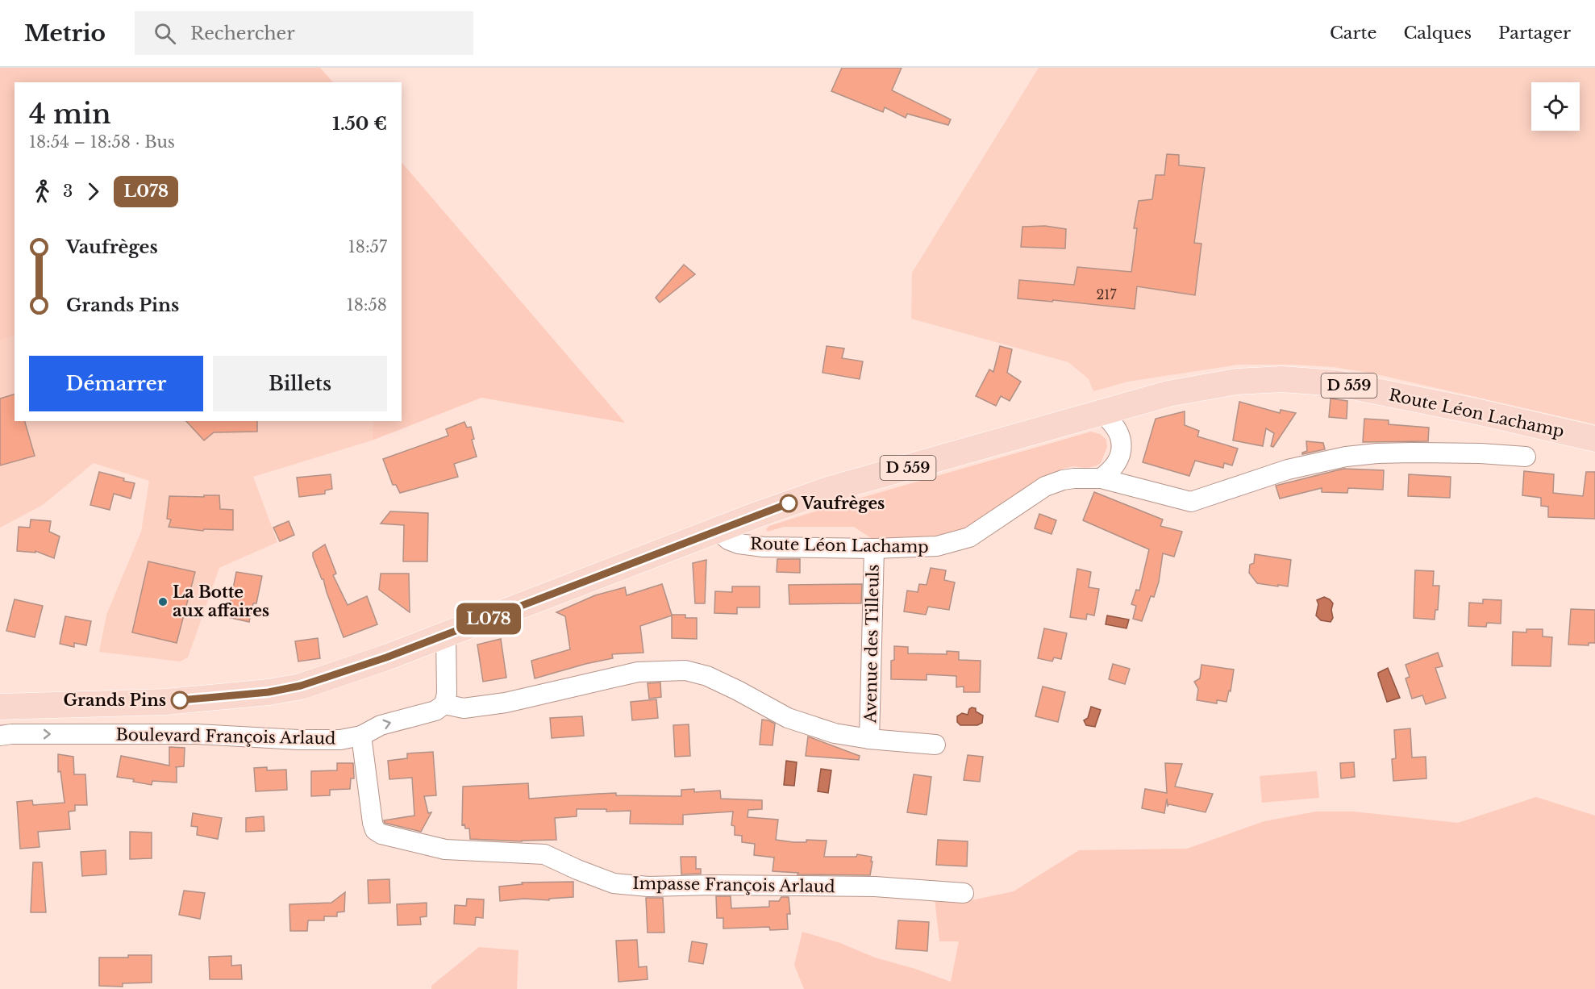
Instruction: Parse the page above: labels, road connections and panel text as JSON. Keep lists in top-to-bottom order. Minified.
{"streets":{"main road":["D 559","Route Léon Lachamp"],"street":["Avenue des Tilleuls","Boulevard François Arlaud","Impasse François Arlaud"]},"crossings":[["Route Léon Lachamp","Avenue des Tilleuls"],["Boulevard François Arlaud","Impasse François Arlaud"]],"one_way":["Boulevard François Arlaud"],"places":["Vaufrèges","La Botte aux affaires","Grands Pins"],"lines":["bus line L078"],"house_numbers":["217"],"page":{"header":"Metrio","search":"Rechercher","nav":["Carte","Calques","Partager"],"on_map":"L078","heading":["4 min","18:54 – 18:58 · Bus","1.50 €"],"legs":["3","L078"],"list":[{"name":"Vaufrèges","value":"18:57"},{"name":"Grands Pins","value":"18:58"}],"buttons":["Démarrer","Billets"]}}
